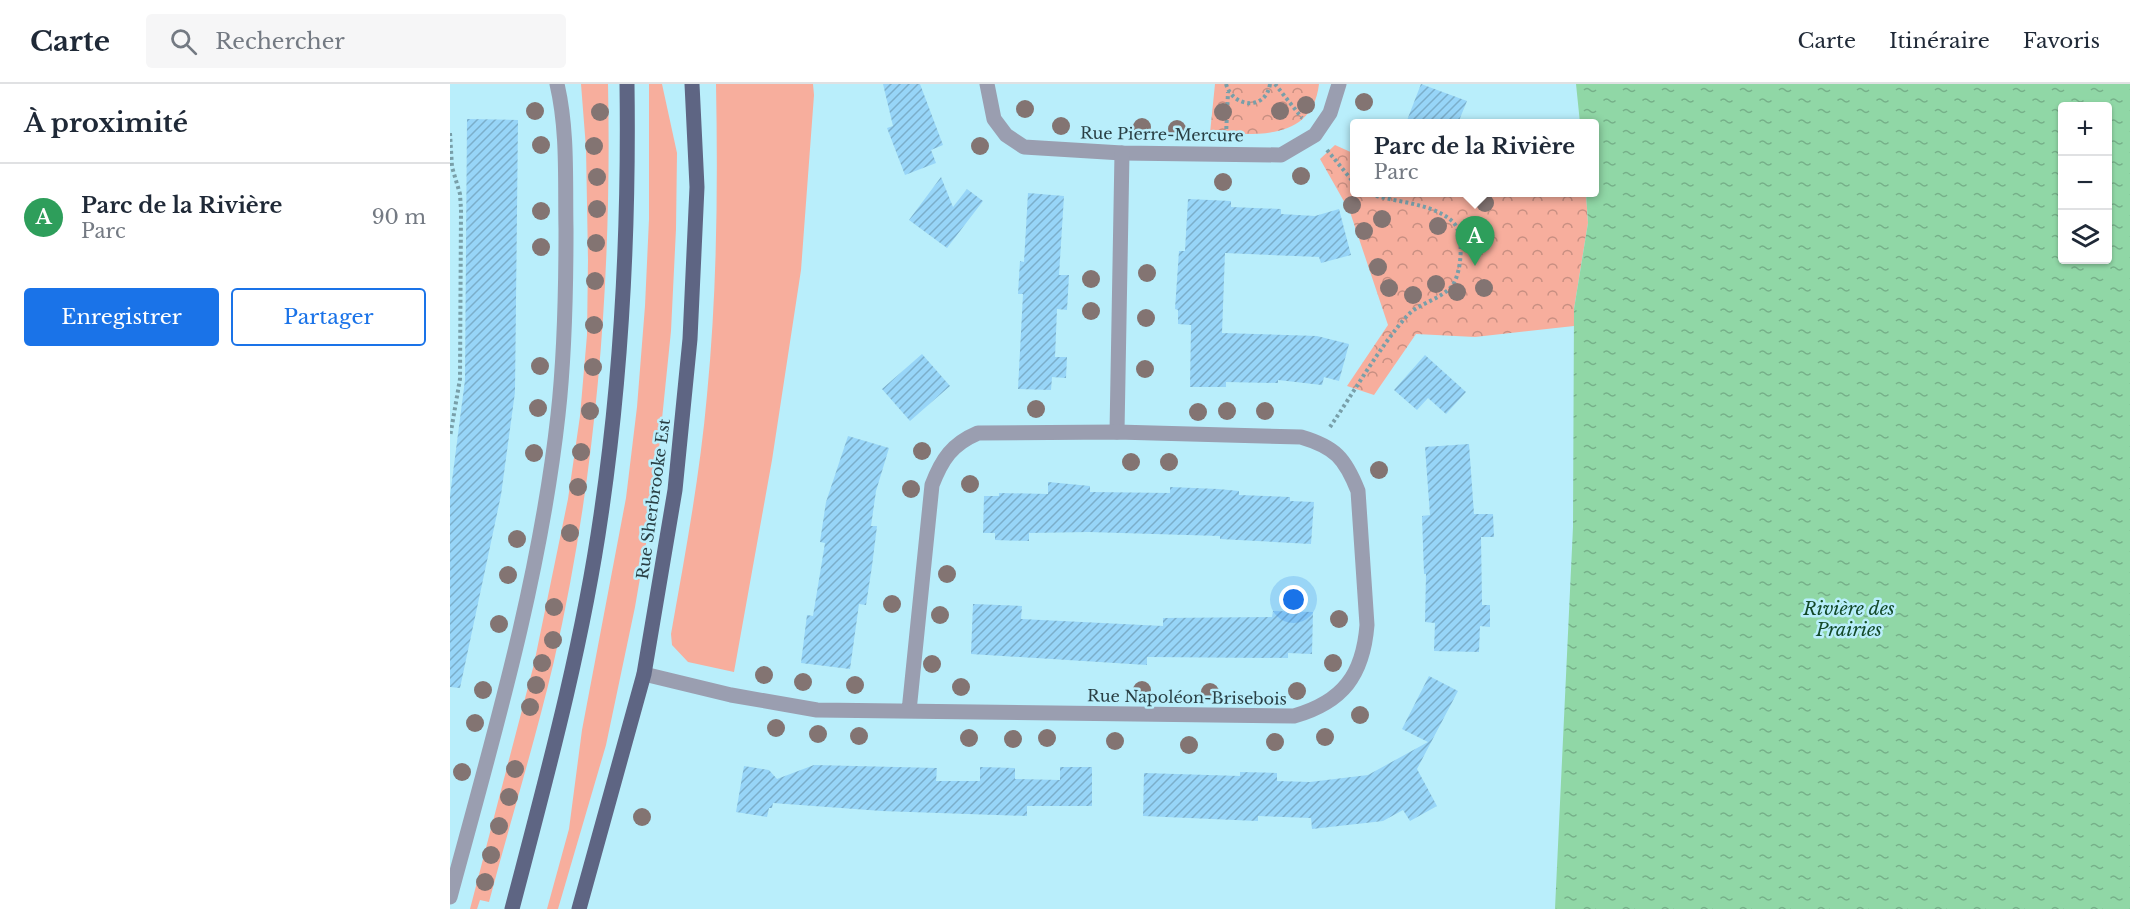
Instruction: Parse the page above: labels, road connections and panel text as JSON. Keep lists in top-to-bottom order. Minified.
{"streets":{"main road":["Rue Sherbrooke Est"],"street":["Rue Pierre-Mercure","Rue Napoléon-Brisebois"]},"crossings":[["Rue Sherbrooke Est","Rue Napoléon-Brisebois"]],"water":["Rivière des Prairies"],"page":{"header":"Carte","search":"Rechercher","nav":["Carte","Itinéraire","Favoris"],"heading":"À proximité","map_buttons":["+","−"],"popup":["Parc de la Rivière","Parc"],"list":[{"mark":"A","name":"Parc de la Rivière","note":"Parc","value":"90 m"}],"pins":"A","buttons":["Enregistrer","Partager"]}}
